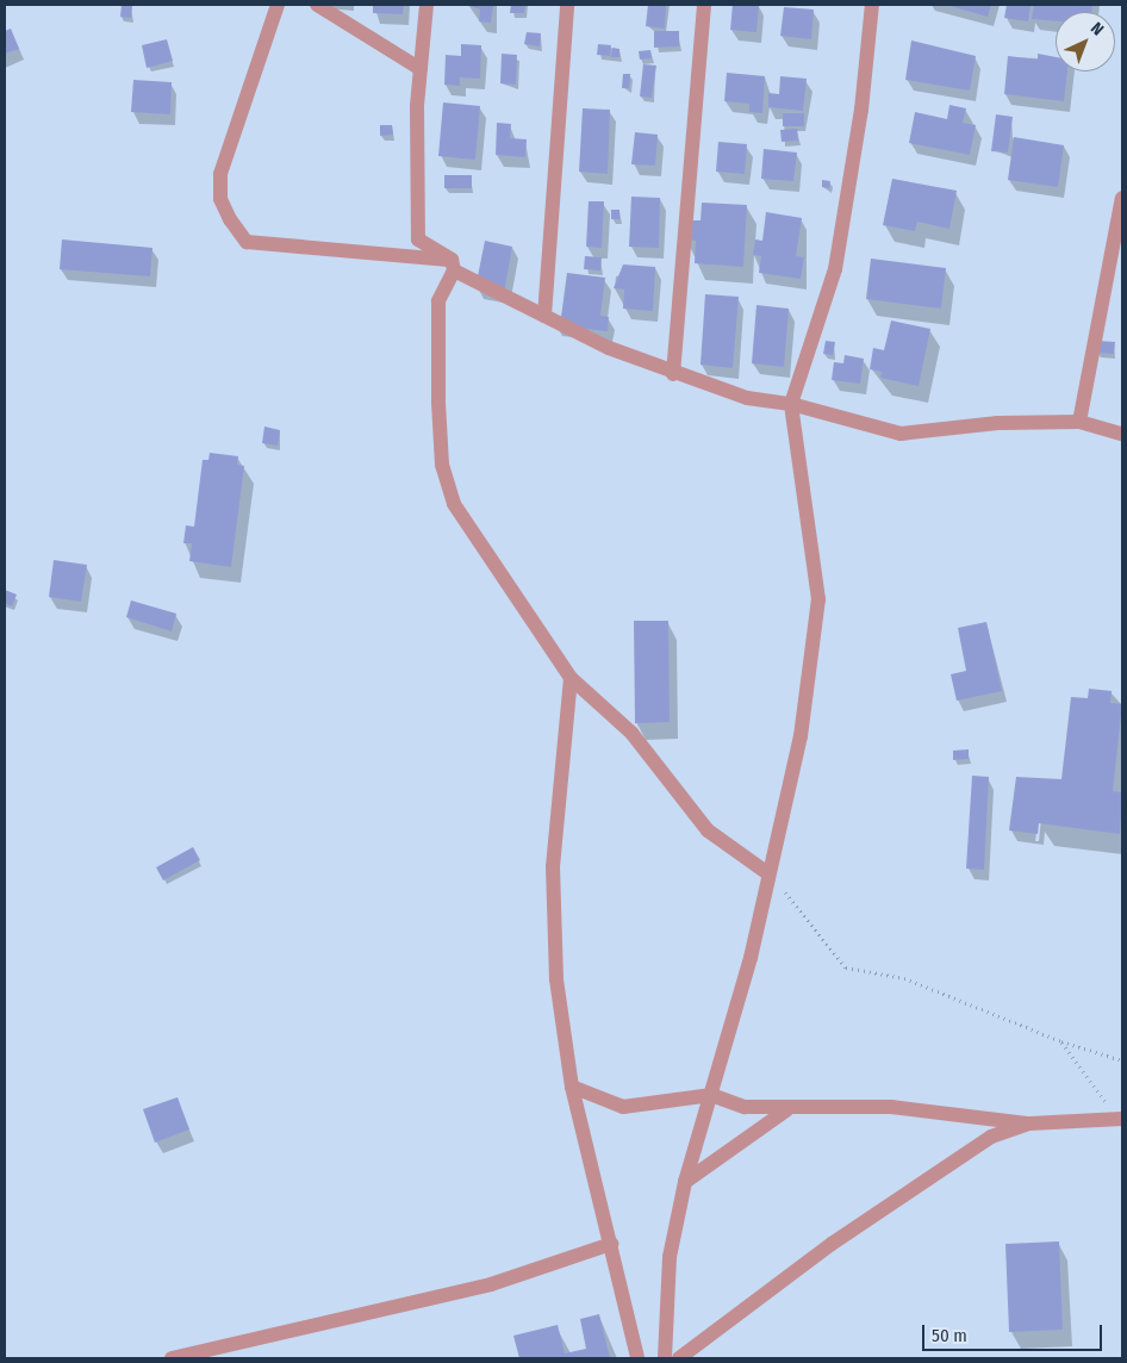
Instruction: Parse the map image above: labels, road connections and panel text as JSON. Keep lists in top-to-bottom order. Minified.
{"scale_bar":"50 m","north":"top right"}
